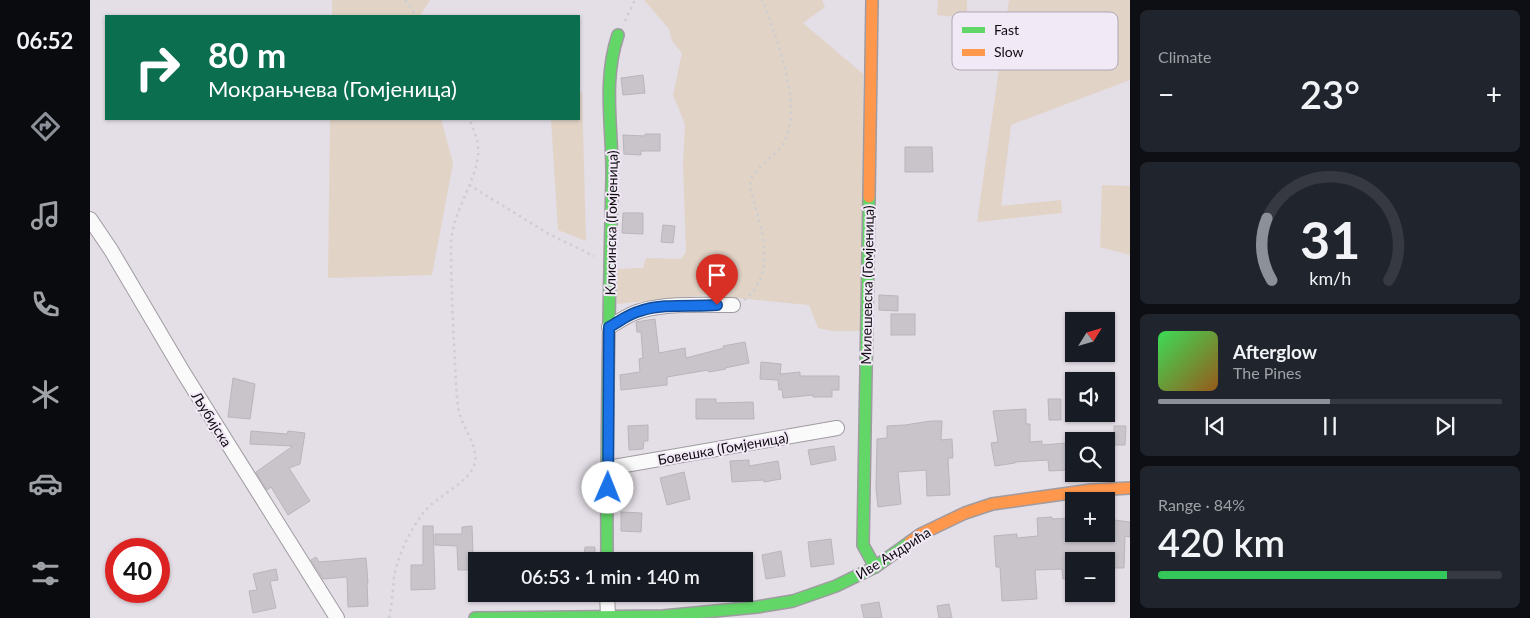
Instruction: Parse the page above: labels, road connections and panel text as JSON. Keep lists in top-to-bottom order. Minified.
{"streets":{"street":["Клисинска (Гомјеница)","Милешевска (Гомјеница)","Љубијска","Бовешка (Гомјеница)","Иве Андрића"]},"crossings":[["Клисинска (Гомјеница)","Бовешка (Гомјеница)"],["Милешевска (Гомјеница)","Иве Андрића"]],"legend":["Fast","Slow"],"north":"top right","page":{"tabs":"06:52","tile":["Climate",["Range · 84%","420 km"]],"turn":["80 m","Мокрањчева (Гомјеница)"],"heat":["−","23°","+"],"map_buttons":["+","−"],"song":["Afterglow","The Pines"],"limit":"40","trip":"06:53 · 1 min · 140 m","gauge":["31","km/h"]}}
